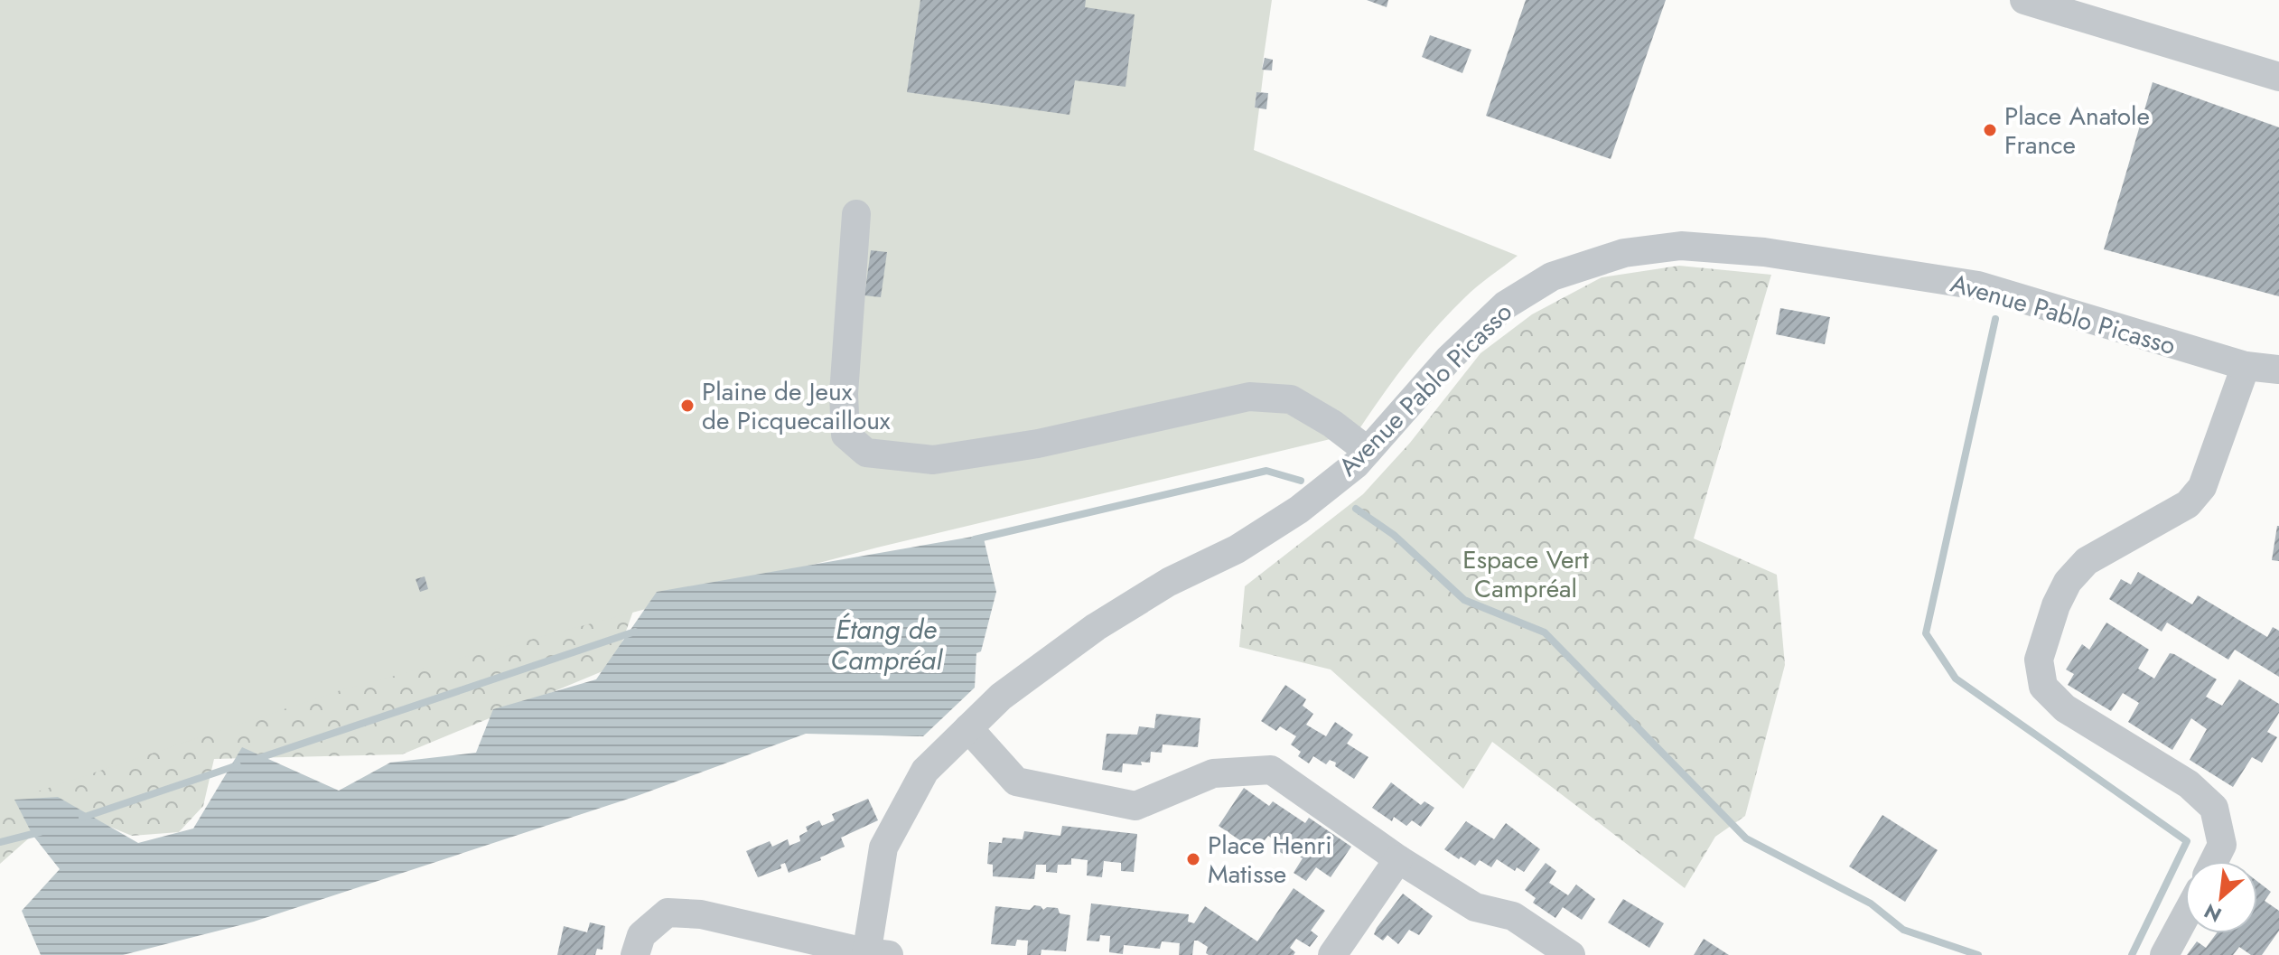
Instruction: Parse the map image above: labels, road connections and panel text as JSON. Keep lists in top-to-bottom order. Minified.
{"streets":{"street":["Avenue Pablo Picasso"]},"water":["Étang de Campréal"],"parks":["Espace Vert Campréal"],"places":["Place Anatole France","Plaine de Jeux de Picquecailloux","Place Henri Matisse"],"north":"bottom left"}
